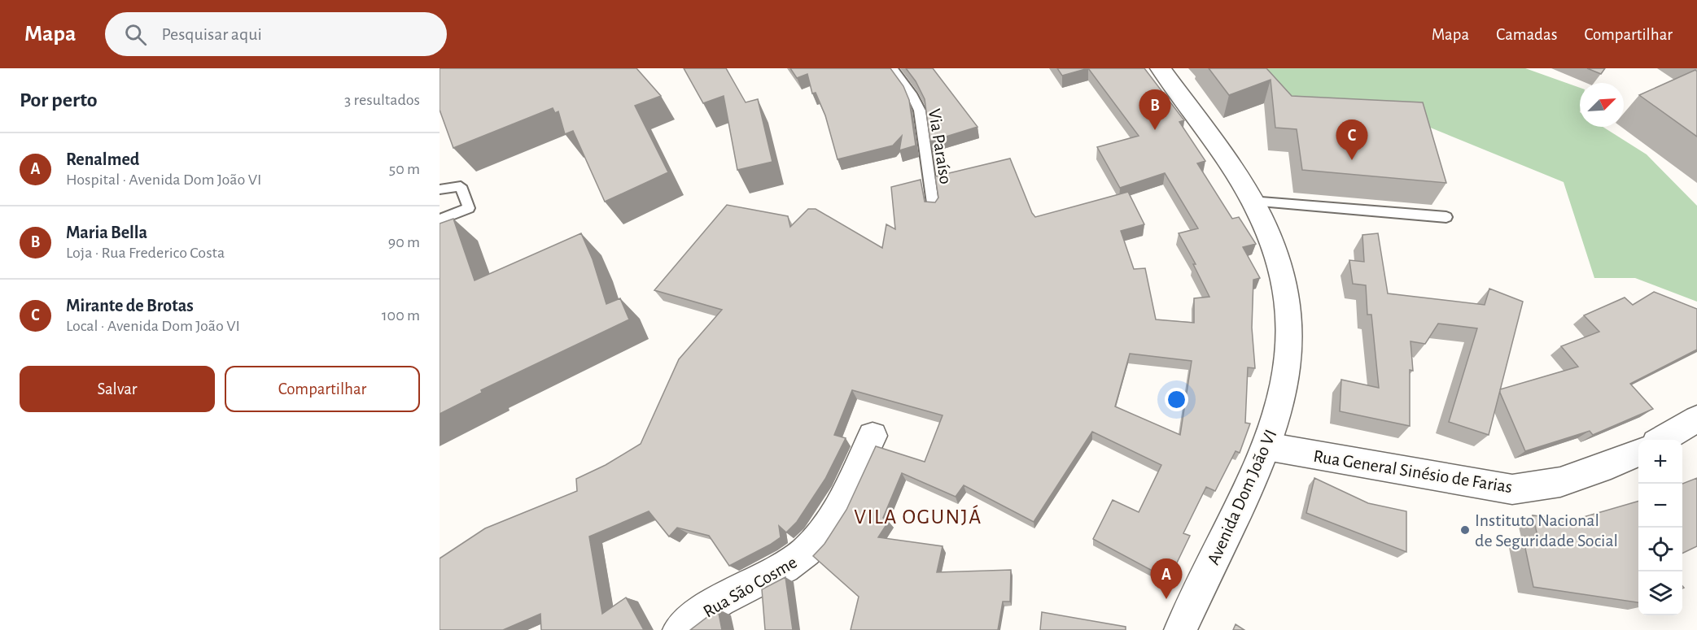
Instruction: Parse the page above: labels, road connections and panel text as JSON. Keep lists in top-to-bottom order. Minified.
{"streets":{"main road":["Rua General Sinésio de Farias","Avenida Dom João VI","Rua São Cosme"],"lane":["Via Paraíso"]},"crossings":[["Rua General Sinésio de Farias","Avenida Dom João VI"]],"districts":["VILA OGUNJÁ"],"places":["Instituto Nacional de Seguridade Social"],"north":"top right","page":{"header":"Mapa","search":"Pesquisar aqui","nav":["Mapa","Camadas","Compartilhar"],"heading":["Por perto","3 resultados"],"pins":["B","C","A"],"list":[{"mark":"A","name":"Renalmed","note":"Hospital · Avenida Dom João VI","value":"50 m"},{"mark":"B","name":"Maria Bella","note":"Loja · Rua Frederico Costa","value":"90 m"},{"mark":"C","name":"Mirante de Brotas","note":"Local · Avenida Dom João VI","value":"100 m"}],"buttons":["Salvar","Compartilhar"],"map_buttons":["+","−"]}}
